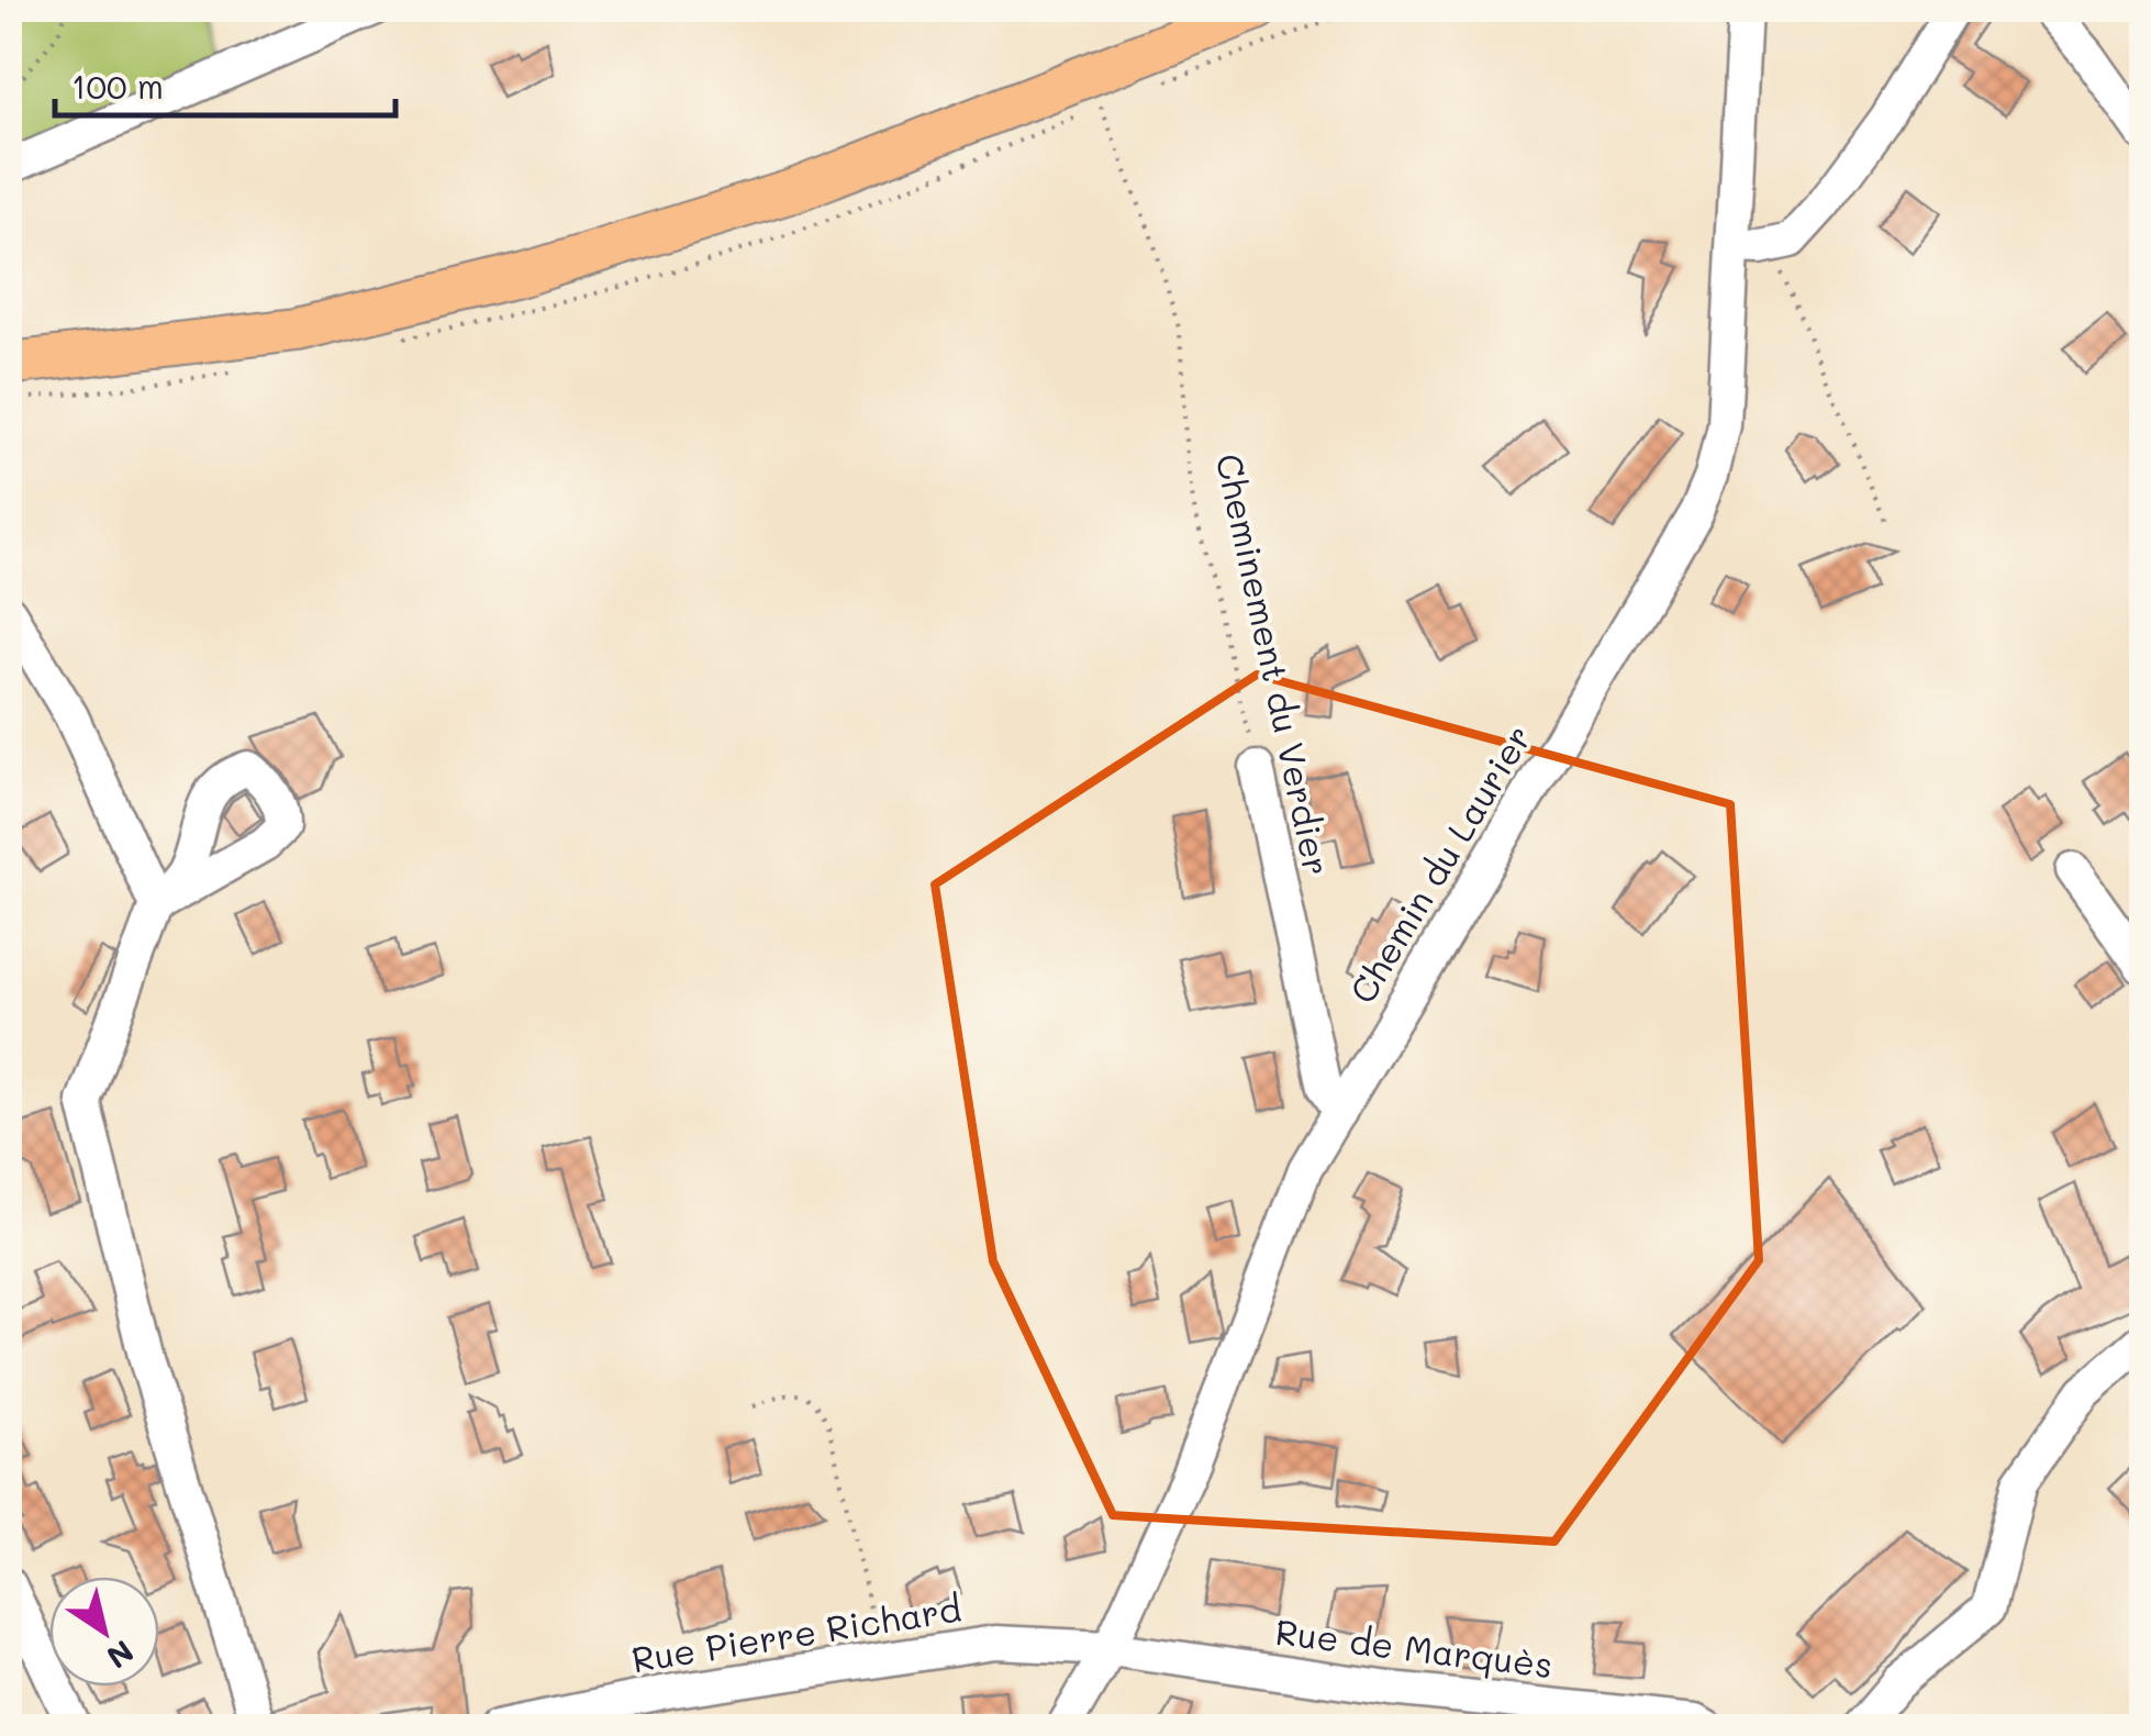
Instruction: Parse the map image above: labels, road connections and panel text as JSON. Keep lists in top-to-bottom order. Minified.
{"streets":{"street":["Cheminement du Verdier","Chemin du Laurier","Rue Pierre Richard","Rue de Marquès"]},"crossings":[["Cheminement du Verdier","Chemin du Laurier"],["Chemin du Laurier","Rue Pierre Richard"],["Chemin du Laurier","Rue de Marquès"],["Rue Pierre Richard","Rue de Marquès"]],"scale_bar":"100 m","north":"bottom right"}
